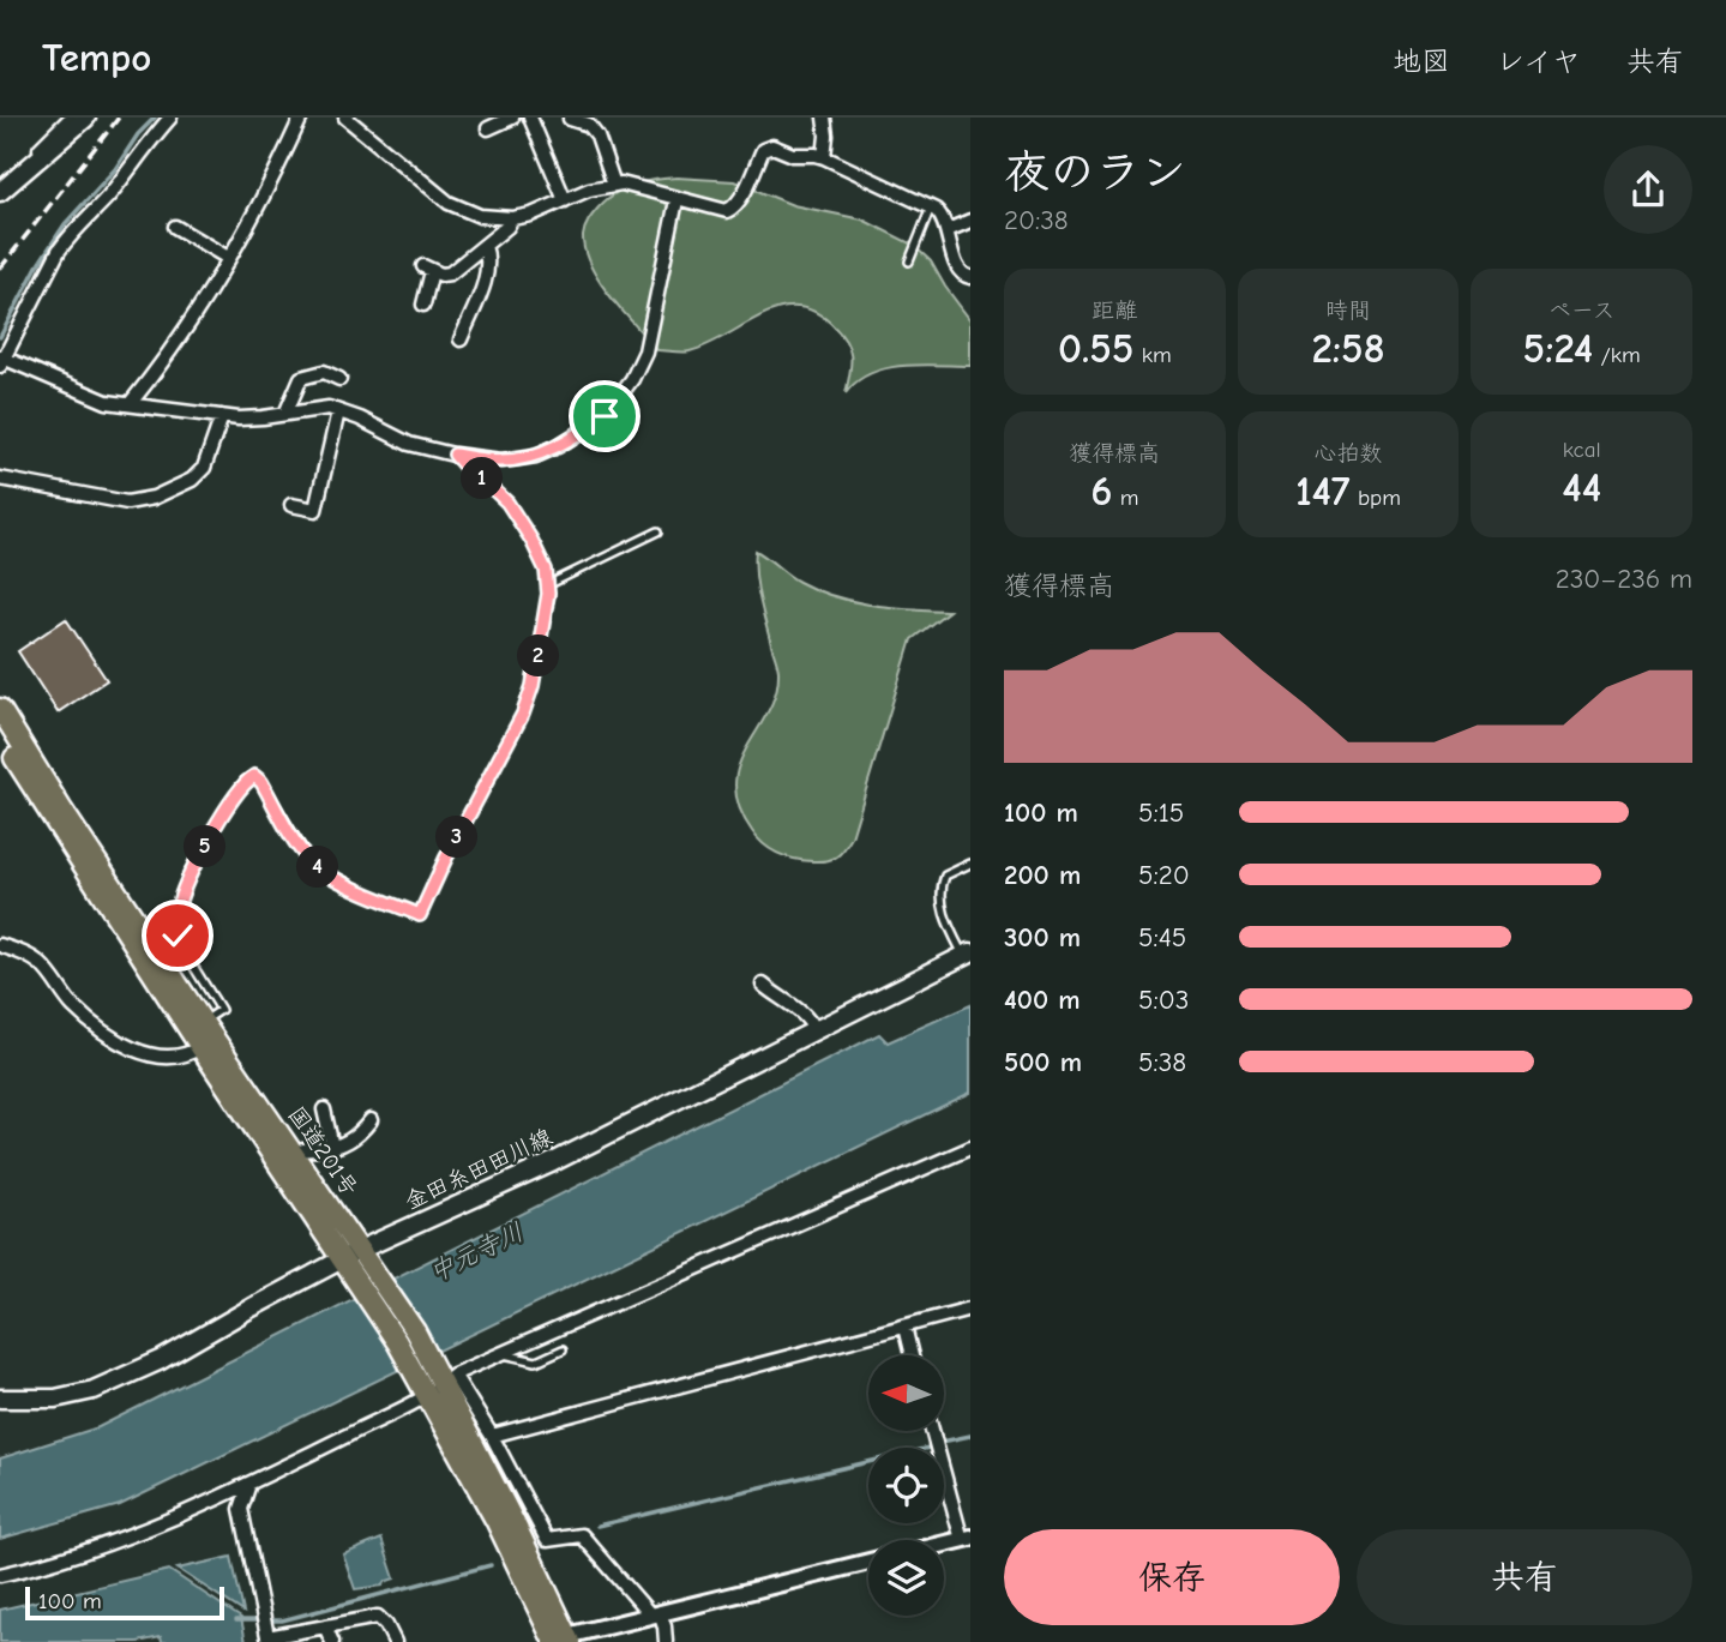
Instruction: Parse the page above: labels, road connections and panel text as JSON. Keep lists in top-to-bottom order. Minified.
{"streets":{"highway":["国道201号"],"main road":["金田糸田田川線"]},"crossings":[["国道201号","金田糸田田川線"]],"water":["中元寺川"],"scale_bar":"100 m","north":"left","page":{"header":"Tempo","nav":["地図","レイヤ","共有"],"heading":["夜のラン","20:38"],"stats":[["距離","0.55 km"],["時間","2:58"],["ペース","5:24 /km"],["獲得標高","6 m"],["心拍数","147 bpm"],["kcal","44"]],"pins":["1","2","3","5","4"],"chart":["獲得標高","230–236 m"],"list":[{"name":"100 m","note":"5:15"},{"name":"200 m","note":"5:20"},{"name":"300 m","note":"5:45"},{"name":"400 m","note":"5:03"},{"name":"500 m","note":"5:38"}],"buttons":["保存","共有"],"scale":"100 m"}}
